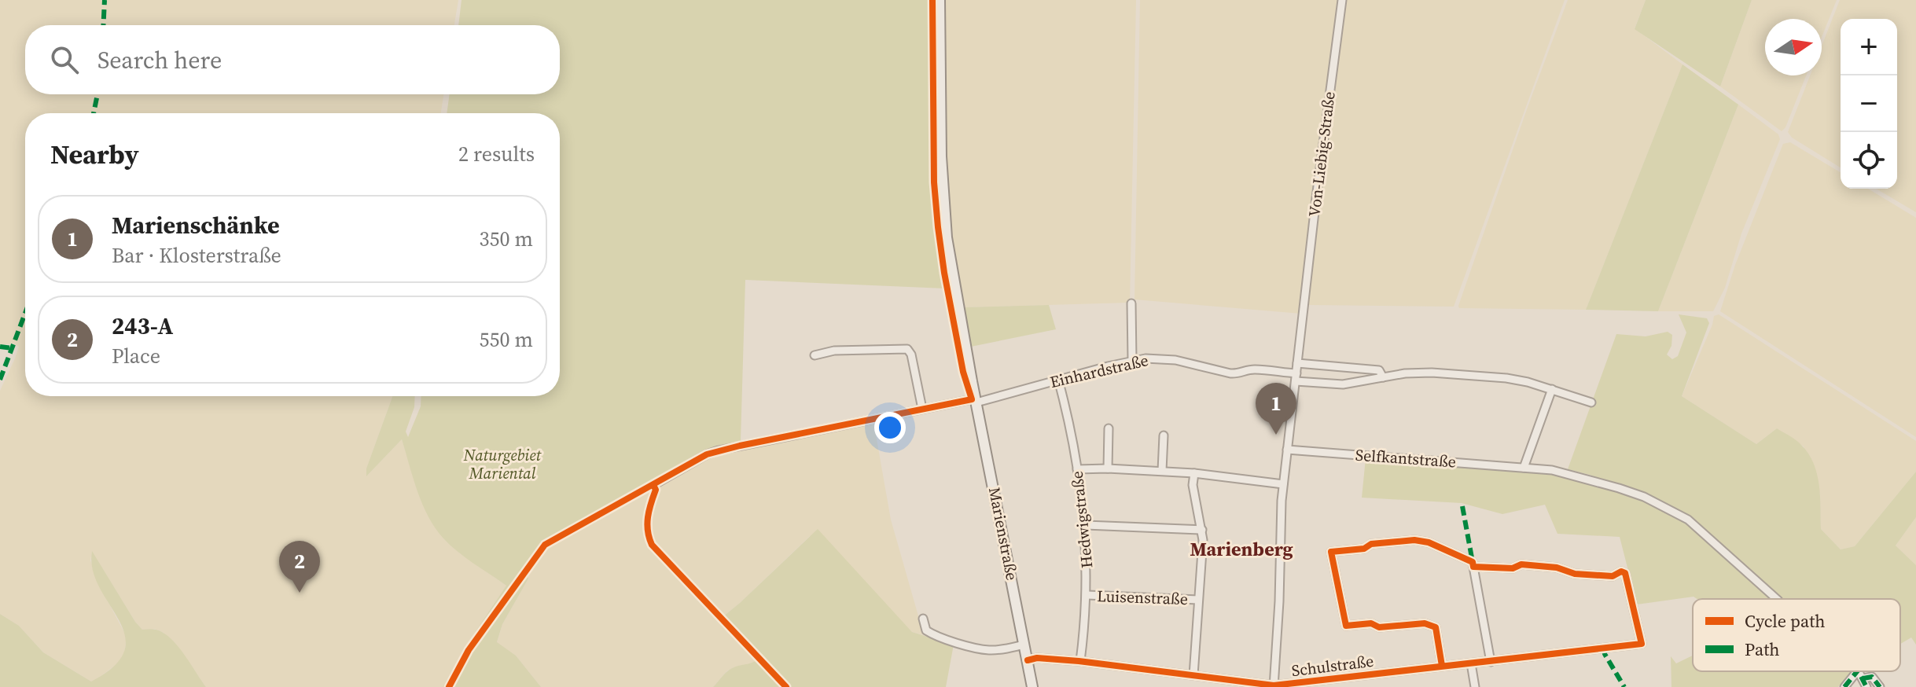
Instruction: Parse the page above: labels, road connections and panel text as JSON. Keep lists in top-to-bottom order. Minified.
{"streets":{"main road":["Marienstraße"],"street":["Von-Liebig-Straße","Einhardstraße","Selfkantstraße","Hedwigstraße","Luisenstraße","Schulstraße"]},"crossings":[["Von-Liebig-Straße","Einhardstraße"],["Von-Liebig-Straße","Selfkantstraße"],["Von-Liebig-Straße","Schulstraße"],["Einhardstraße","Hedwigstraße"],["Einhardstraße","Marienstraße"],["Hedwigstraße","Luisenstraße"],["Hedwigstraße","Schulstraße"],["Marienstraße","Schulstraße"]],"districts":["Marienberg"],"parks":["Naturgebiet Mariental"],"legend":["Cycle path","Path"],"north":"right","page":{"map_buttons":["+","−"],"search":"Search here","heading":["Nearby","2 results"],"list":[{"mark":"1","name":"Marienschänke","note":"Bar · Klosterstraße","value":"350 m"},{"mark":"2","name":"243-A","note":"Place","value":"550 m"}],"pins":["1","2"]}}
